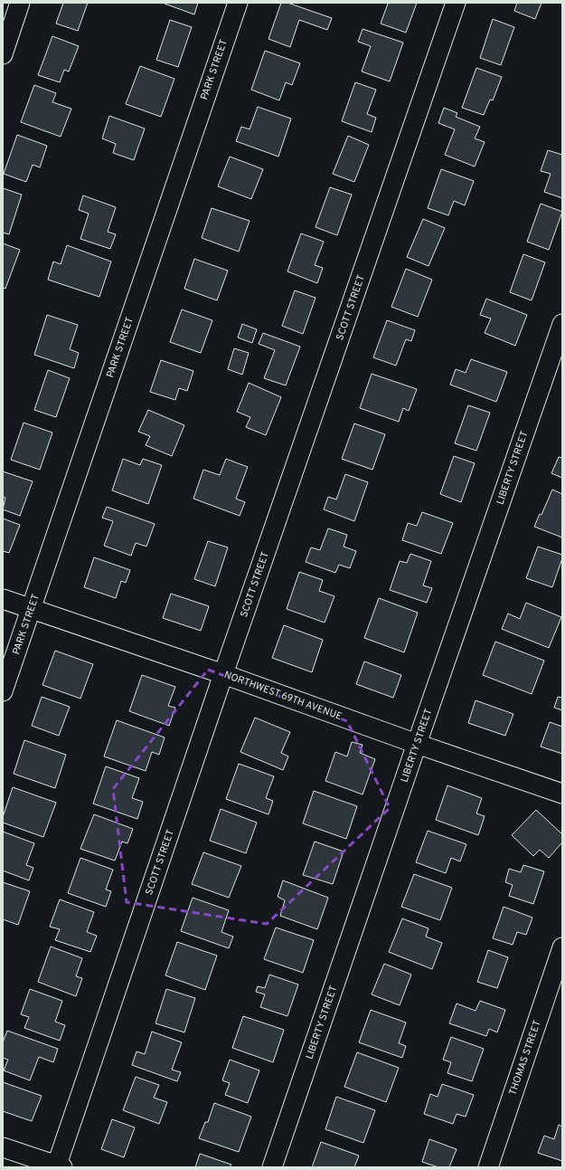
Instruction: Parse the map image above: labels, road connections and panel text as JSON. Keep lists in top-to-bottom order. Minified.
{"streets":{"street":["PARK STREET","SCOTT STREET","LIBERTY STREET","NORTHWEST 69TH AVENUE","THOMAS STREET"]},"crossings":[["PARK STREET","NORTHWEST 69TH AVENUE"],["SCOTT STREET","NORTHWEST 69TH AVENUE"],["LIBERTY STREET","NORTHWEST 69TH AVENUE"]]}
